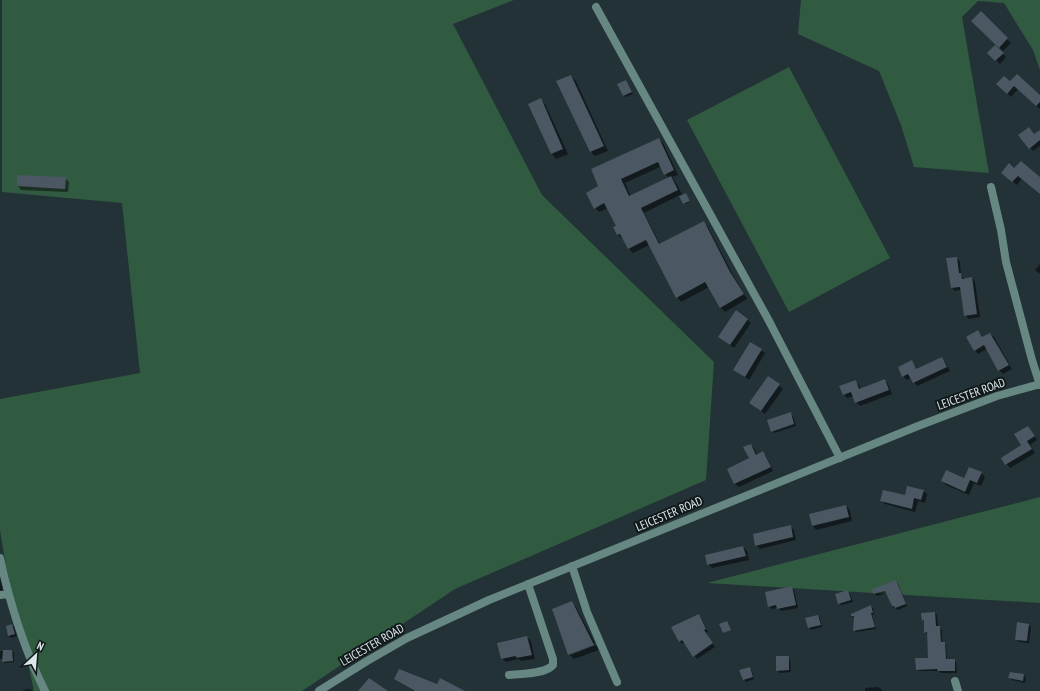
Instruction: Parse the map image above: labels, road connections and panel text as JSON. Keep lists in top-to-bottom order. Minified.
{"streets":{"street":["LEICESTER ROAD"]},"north":"top right"}
